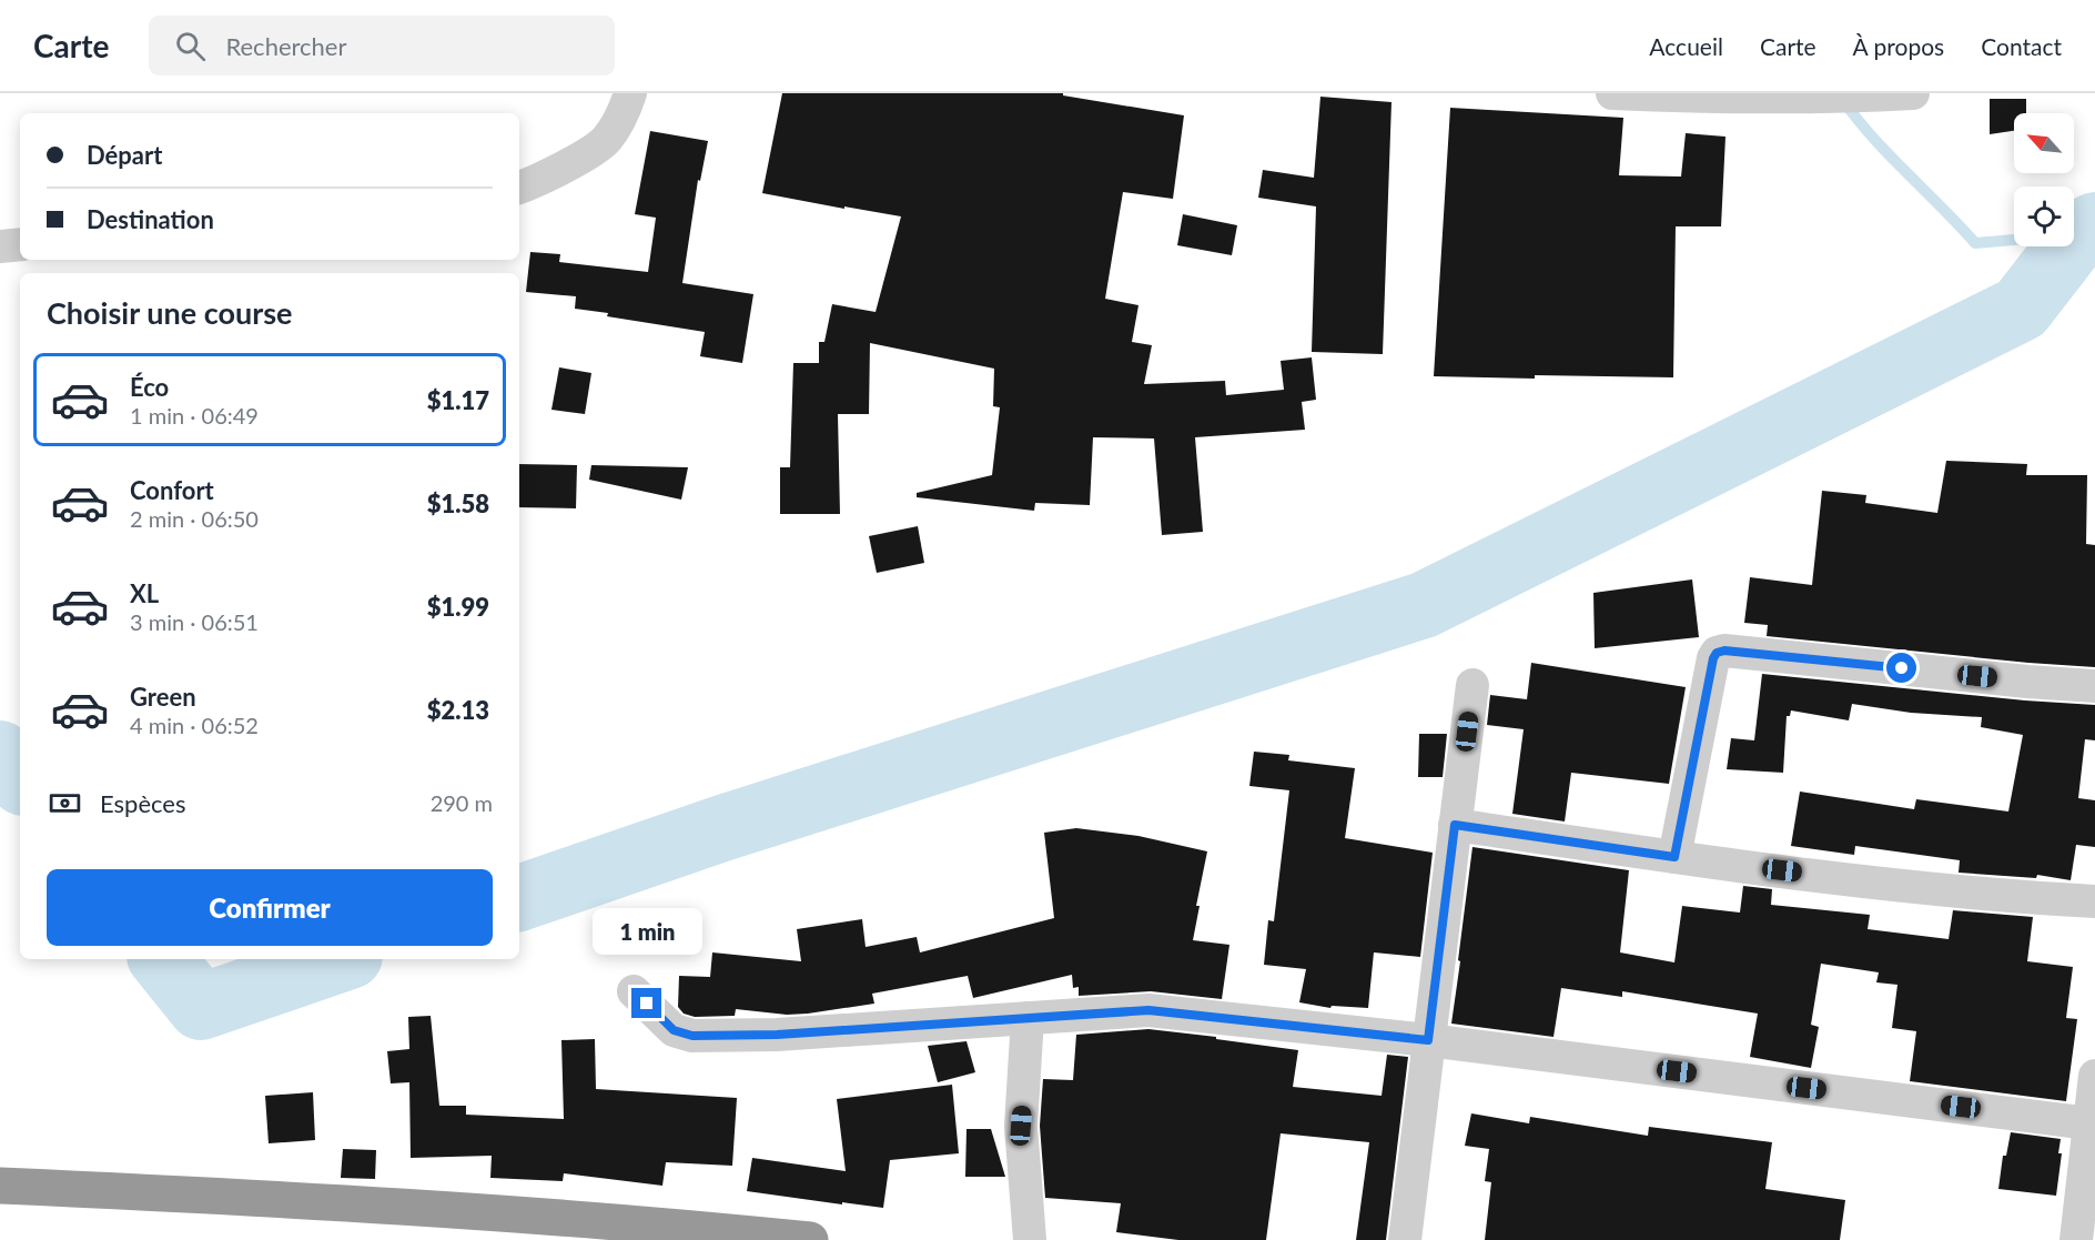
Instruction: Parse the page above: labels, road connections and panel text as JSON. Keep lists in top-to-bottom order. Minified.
{"north":"top left","page":{"header":"Carte","search":"Rechercher","nav":["Accueil","Carte","À propos","Contact"],"banner":["Départ","Destination"],"heading":"Choisir une course","list":[{"name":"Éco","note":"1 min · 06:49","value":"$1.17"},{"name":"Confort","note":"2 min · 06:50","value":"$1.58"},{"name":"XL","note":"3 min · 06:51","value":"$1.99"},{"name":"Green","note":"4 min · 06:52","value":"$2.13"}],"pay":["Espèces","290 m"],"buttons":"Confirmer","bubble":"1 min"}}
